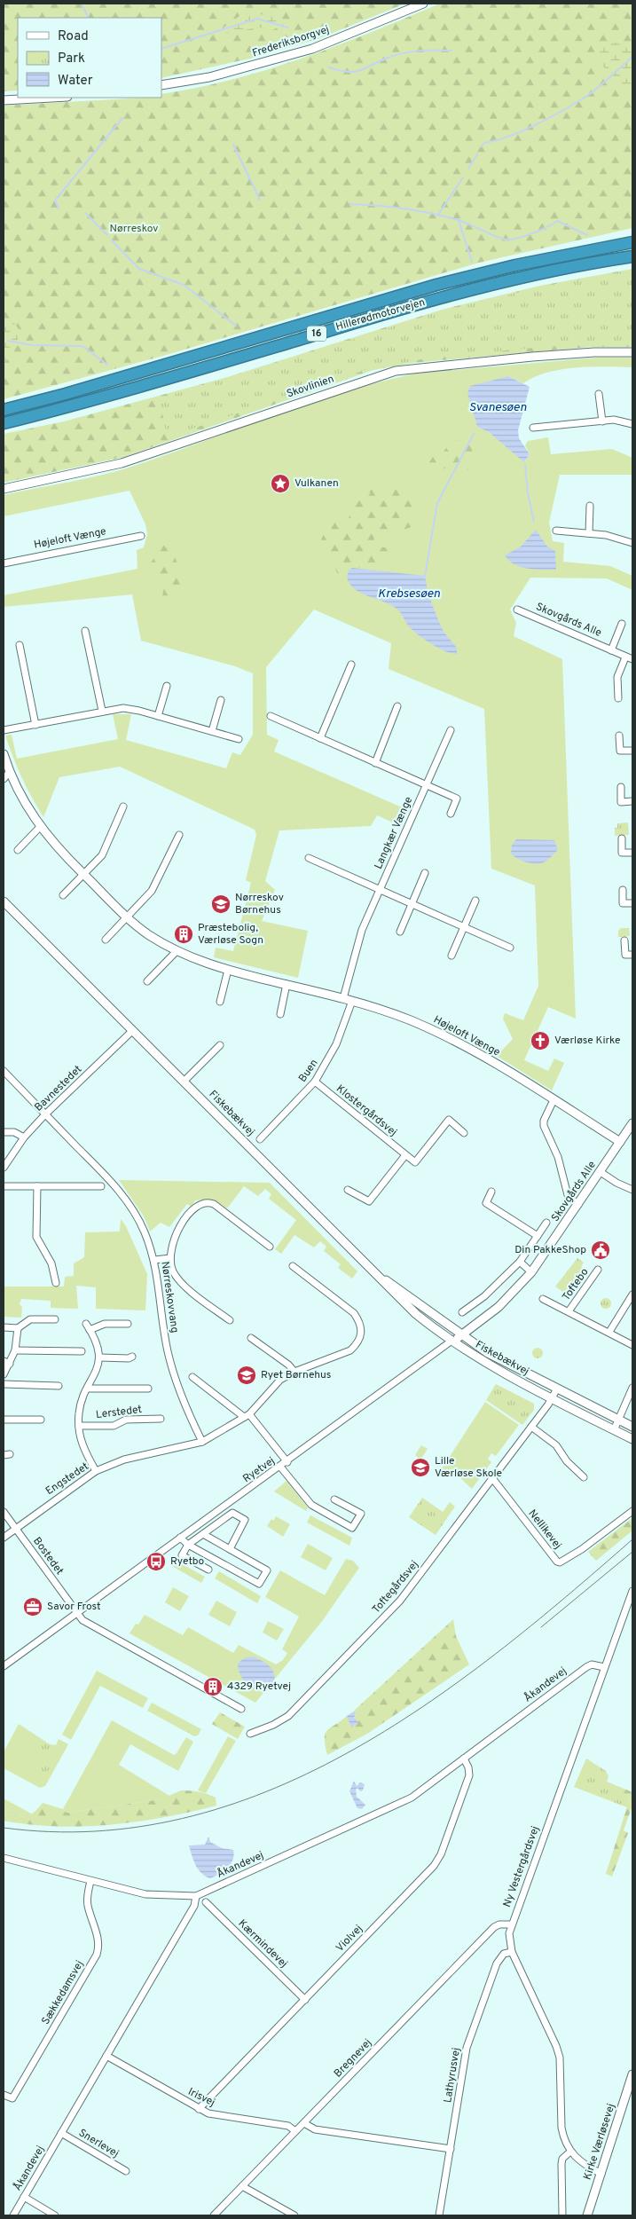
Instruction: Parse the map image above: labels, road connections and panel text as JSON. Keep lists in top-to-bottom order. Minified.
{"streets":{"highway":["Hillerødmotorvejen","16"],"street":["Frederiksborgvej","Skovlinien","Højeloft Vænge","Skovgårds Alle","Langkær Vænge","Buen","Bavnestedet","Klostergårdsvej","Fiskebækvej","Toftebo","Nørreskovvang","Lerstedet","Ryetvej","Engstedet","Nellikevej","Bostedet","Toftegårdsvej","Åkandevej","Ny Vestergårdsvej","Violvej","Kærmindevej","Sækkedamsvej","Bregnevej","Lathyrusvej","Irisvej","Kirke Værløsevej","Snerlevej"]},"crossings":[["Højeloft Vænge","Skovgårds Alle"],["Højeloft Vænge","Langkær Vænge"],["Højeloft Vænge","Buen"],["Skovgårds Alle","Fiskebækvej"],["Skovgårds Alle","Ryetvej"],["Buen","Klostergårdsvej"],["Bavnestedet","Fiskebækvej"],["Bavnestedet","Nørreskovvang"],["Fiskebækvej","Ryetvej"],["Fiskebækvej","Toftegårdsvej"],["Nørreskovvang","Engstedet"],["Lerstedet","Engstedet"],["Ryetvej","Bostedet"],["Engstedet","Bostedet"],["Nellikevej","Toftegårdsvej"],["Åkandevej","Ny Vestergårdsvej"],["Åkandevej","Violvej"],["Åkandevej","Irisvej"],["Åkandevej","Snerlevej"],["Ny Vestergårdsvej","Bregnevej"],["Ny Vestergårdsvej","Lathyrusvej"],["Ny Vestergårdsvej","Kirke Værløsevej"],["Violvej","Kærmindevej"],["Violvej","Irisvej"],["Bregnevej","Irisvej"]],"water":["Svanesøen","Krebsesøen"],"parks":["Nørreskov"],"places":{"place":["Vulkanen"],"school or university":["Nørreskov Børnehus","Ryet Børnehus","Lille Værløse Skole"],"building":["Præstebolig, Værløse Sogn","4329 Ryetvej"],"church":["Værløse Kirke"],"public building":["Din PakkeShop"],"bus stop":["Ryetbo"],"office":["Savor Frost"]},"legend":["Road","Park","Water"]}
